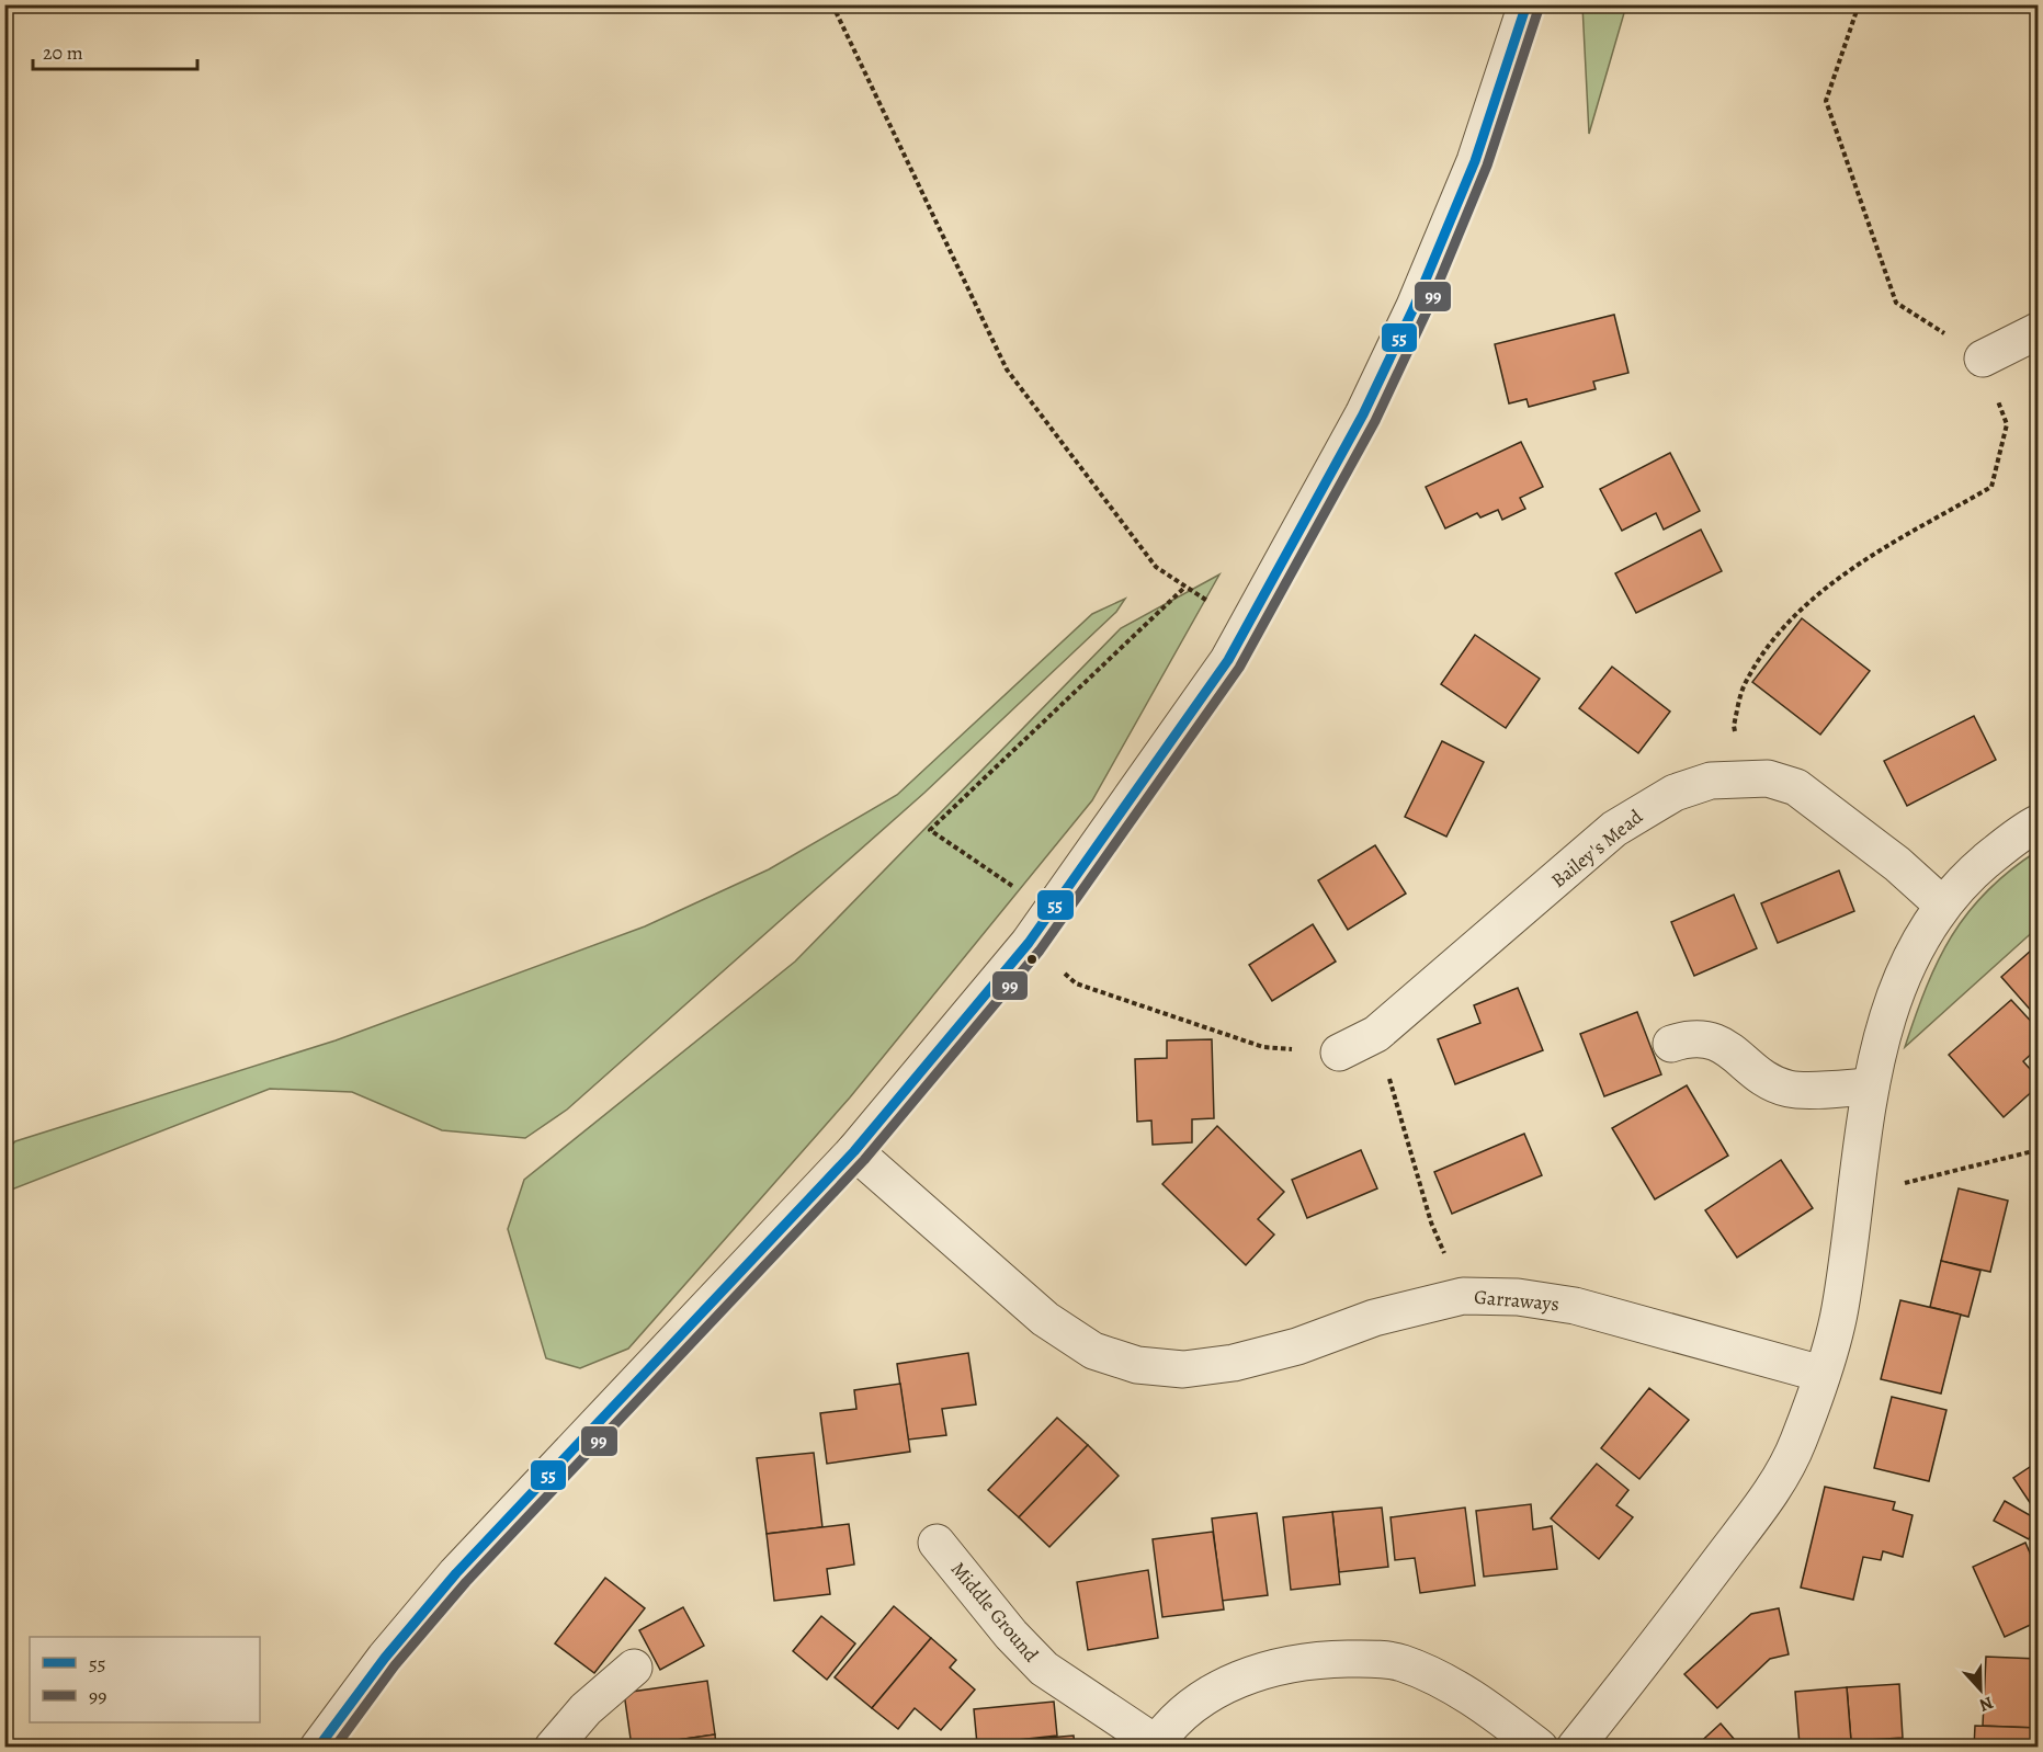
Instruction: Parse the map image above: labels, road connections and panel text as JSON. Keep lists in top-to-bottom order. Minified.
{"streets":{"street":["Bailey's Mead","Garraways","Middle Ground"]},"lines":["transit line 55","transit line 99"],"legend":["55","99"],"scale_bar":"20 m","north":"bottom"}
